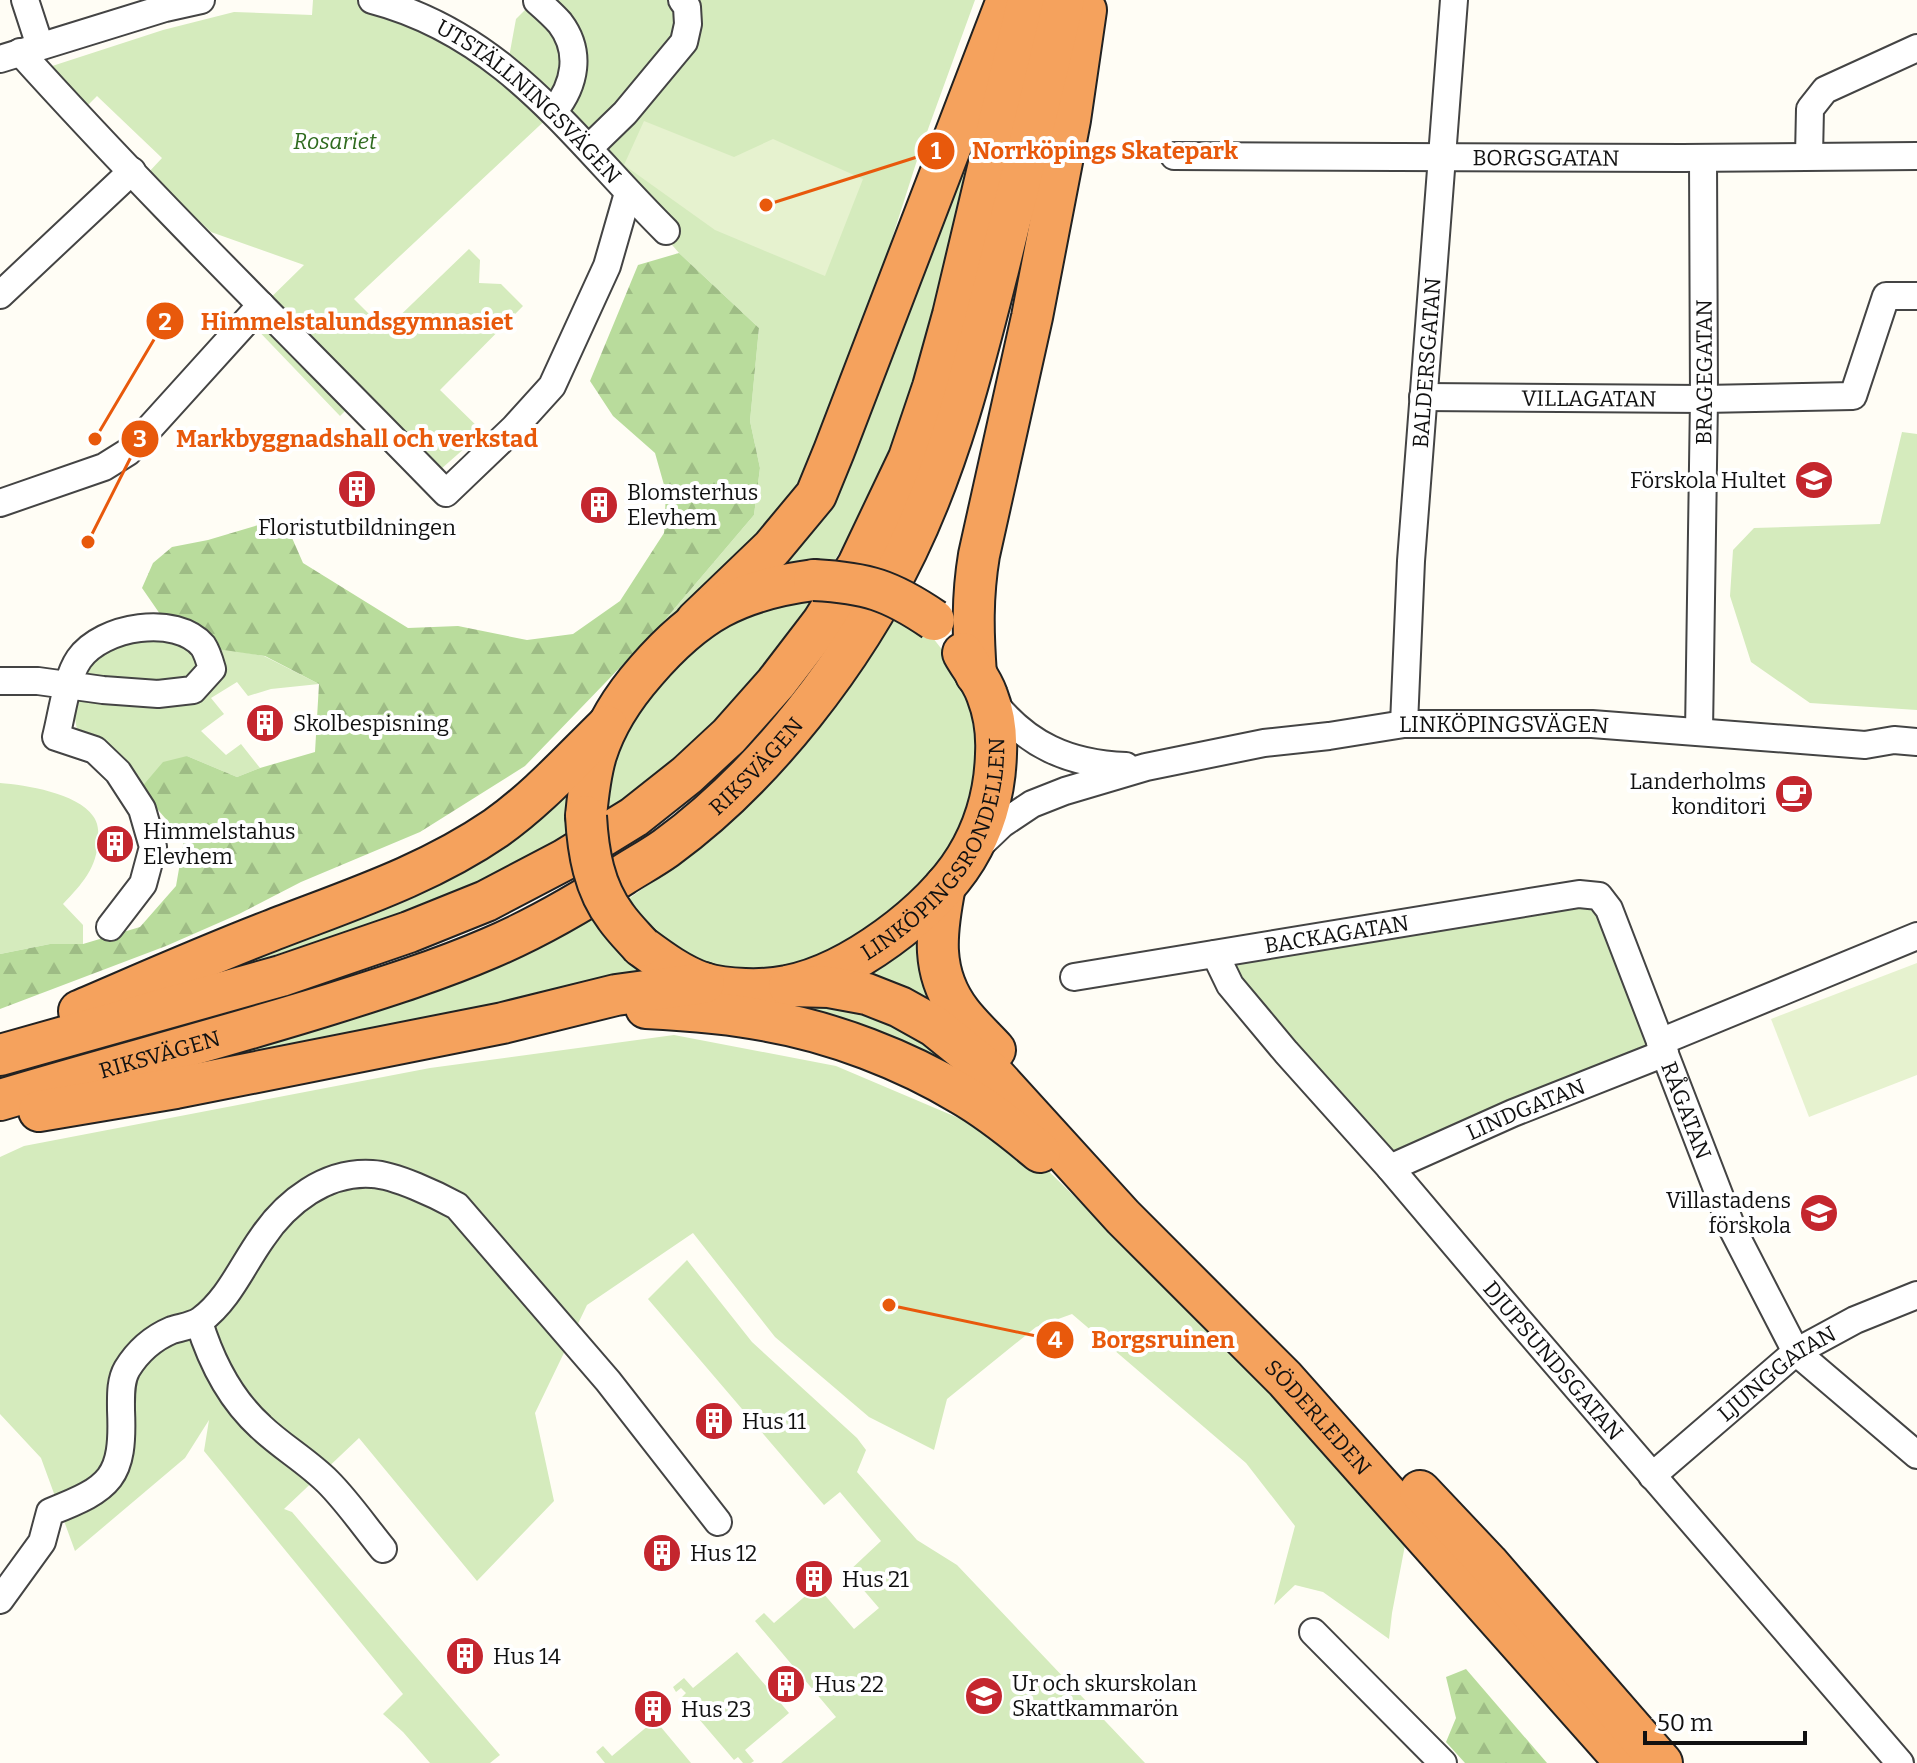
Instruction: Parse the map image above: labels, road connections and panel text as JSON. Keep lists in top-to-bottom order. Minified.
{"streets":{"highway":["RIKSVÄGEN","LINKÖPINGSRONDELLEN","SÖDERLEDEN"],"street":["UTSTÄLLNINGSVÄGEN","BORGSGATAN","BALDERSGATAN","BRAGEGATAN","VILLAGATAN","LINKÖPINGSVÄGEN","BACKAGATAN","LINDGATAN","RÅGATAN","DJUPSUNDSGATAN","LJUNGGATAN"]},"crossings":[["BORGSGATAN","BALDERSGATAN"],["BORGSGATAN","BRAGEGATAN"],["BALDERSGATAN","VILLAGATAN"],["BALDERSGATAN","LINKÖPINGSVÄGEN"],["BRAGEGATAN","VILLAGATAN"],["BRAGEGATAN","LINKÖPINGSVÄGEN"],["LINKÖPINGSVÄGEN","LINKÖPINGSRONDELLEN"],["LINKÖPINGSVÄGEN","SÖDERLEDEN"],["LINKÖPINGSRONDELLEN","SÖDERLEDEN"],["BACKAGATAN","RÅGATAN"],["BACKAGATAN","DJUPSUNDSGATAN"],["LINDGATAN","RÅGATAN"],["LINDGATAN","DJUPSUNDSGATAN"],["RÅGATAN","LJUNGGATAN"],["DJUPSUNDSGATAN","LJUNGGATAN"]],"parks":["Rosariet"],"places":{"other":["Norrköpings Skatepark","Himmelstalundsgymnasiet","Markbyggnadshall och verkstad","Borgsruinen"],"school or university":["Förskola Hultet","Villastadens förskola","Ur och skurskolan Skattkammarön"],"building":["Floristutbildningen","Blomsterhus Elevhem","Skolbespisning","Himmelstahus Elevhem","Hus 11","Hus 12","Hus 21","Hus 14","Hus 22","Hus 23"],"cafe":["Landerholms konditori"]},"scale_bar":"50 m"}
